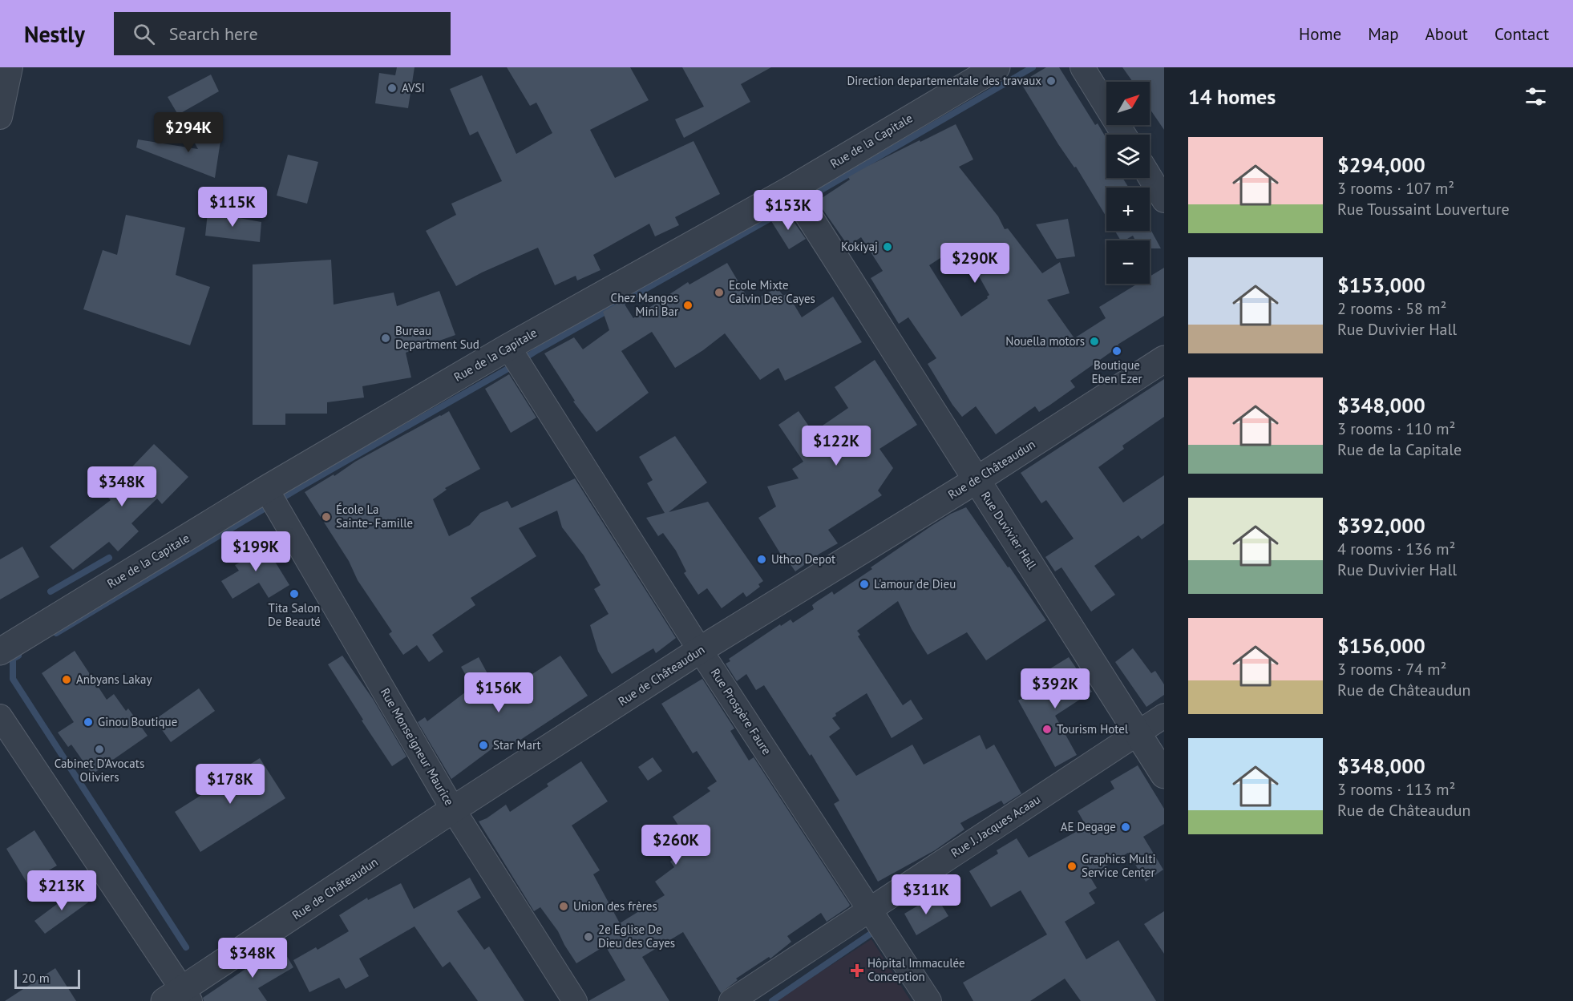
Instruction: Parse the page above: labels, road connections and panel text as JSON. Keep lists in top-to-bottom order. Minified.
{"streets":{"street":["Rue de la Capitale","Rue de Châteaudun","Rue Duvivier Hall","Rue Prospère Faure","Rue Monseigneur Maurice","Rue J. Jacques Acaau"]},"crossings":[["Rue de la Capitale","Rue Duvivier Hall"],["Rue de la Capitale","Rue Prospère Faure"],["Rue de la Capitale","Rue Monseigneur Maurice"],["Rue de Châteaudun","Rue Duvivier Hall"],["Rue de Châteaudun","Rue Prospère Faure"],["Rue de Châteaudun","Rue Monseigneur Maurice"],["Rue Duvivier Hall","Rue J. Jacques Acaau"],["Rue Prospère Faure","Rue J. Jacques Acaau"]],"places":{"other":["Direction departementale des travaux","AVSI","Kokiyaj","Ecole Mixte Calvin Des Cayes","Chez Mangos Mini Bar","Bureau Department Sud","Nouella motors","Boutique Eben Ezer","École La Sainte- Famille","Uthco Depot","L'amour de Dieu","Tita Salon De Beauté","Anbyans Lakay","Ginou Boutique","Tourism Hotel","Star Mart","Cabinet D'Avocats Oliviers","AE Degage","Graphics Multi Service Center","Union des frères","2e Eglise De Dieu des Cayes"],"health":["Hôpital Immaculée Conception"]},"scale_bar":"20 m","north":"top right","page":{"header":"Nestly","search":"Search here","nav":["Home","Map","About","Contact"],"heading":"14 homes","map_buttons":["+","−"],"price":["$294K","$115K","$153K","$290K","$122K","$348K","$199K","$392K","$156K","$178K","$260K","$213K","$311K","$348K"],"list":[{"name":"$294,000","note":"3 rooms · 107 m² · Rue Toussaint Louverture"},{"name":"$153,000","note":"2 rooms · 58 m² · Rue Duvivier Hall"},{"name":"$348,000","note":"3 rooms · 110 m² · Rue de la Capitale"},{"name":"$392,000","note":"4 rooms · 136 m² · Rue Duvivier Hall"},{"name":"$156,000","note":"3 rooms · 74 m² · Rue de Châteaudun"},{"name":"$348,000","note":"3 rooms · 113 m² · Rue de Châteaudun"}],"scale":"20 m"}}
